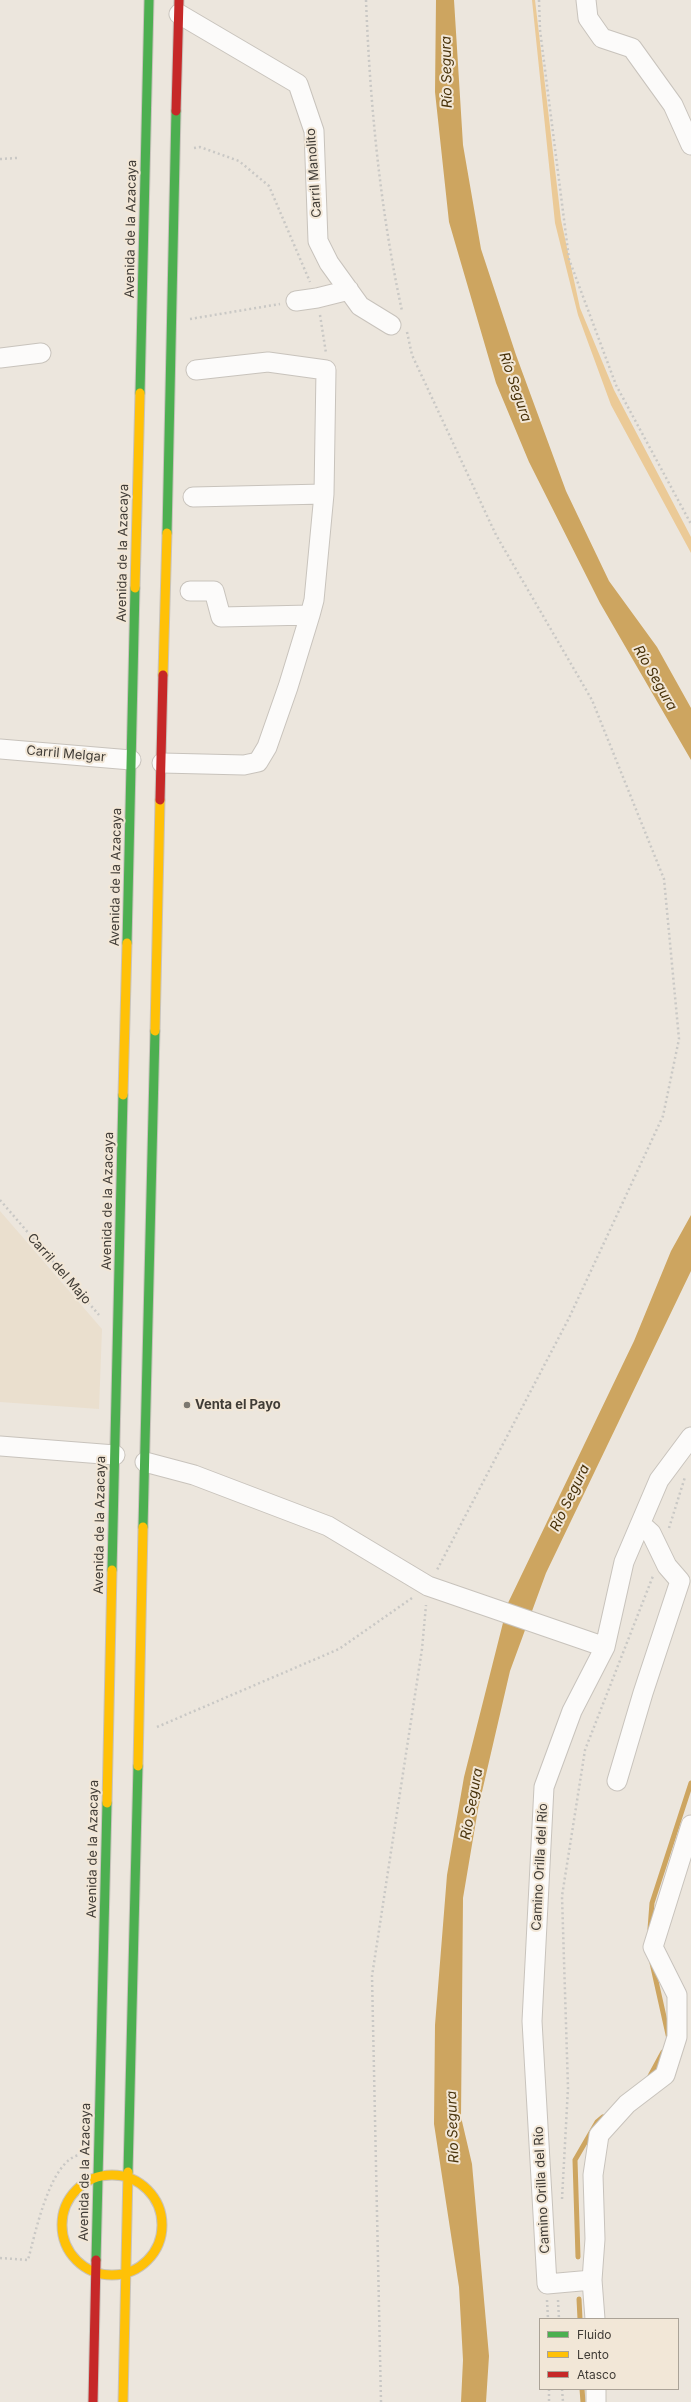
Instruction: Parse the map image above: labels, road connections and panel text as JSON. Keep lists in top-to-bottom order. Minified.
{"streets":{"main road":["Avenida de la Azacaya"],"street":["Carril Manolito","Carril Melgar","Camino Orilla del Río"],"path":["Carril del Majo"]},"crossings":[["Avenida de la Azacaya","Carril Melgar"],["Avenida de la Azacaya","Carril del Majo"]],"water":["Río Segura"],"places":["Venta el Payo"],"legend":["Fluido","Lento","Atasco"]}
